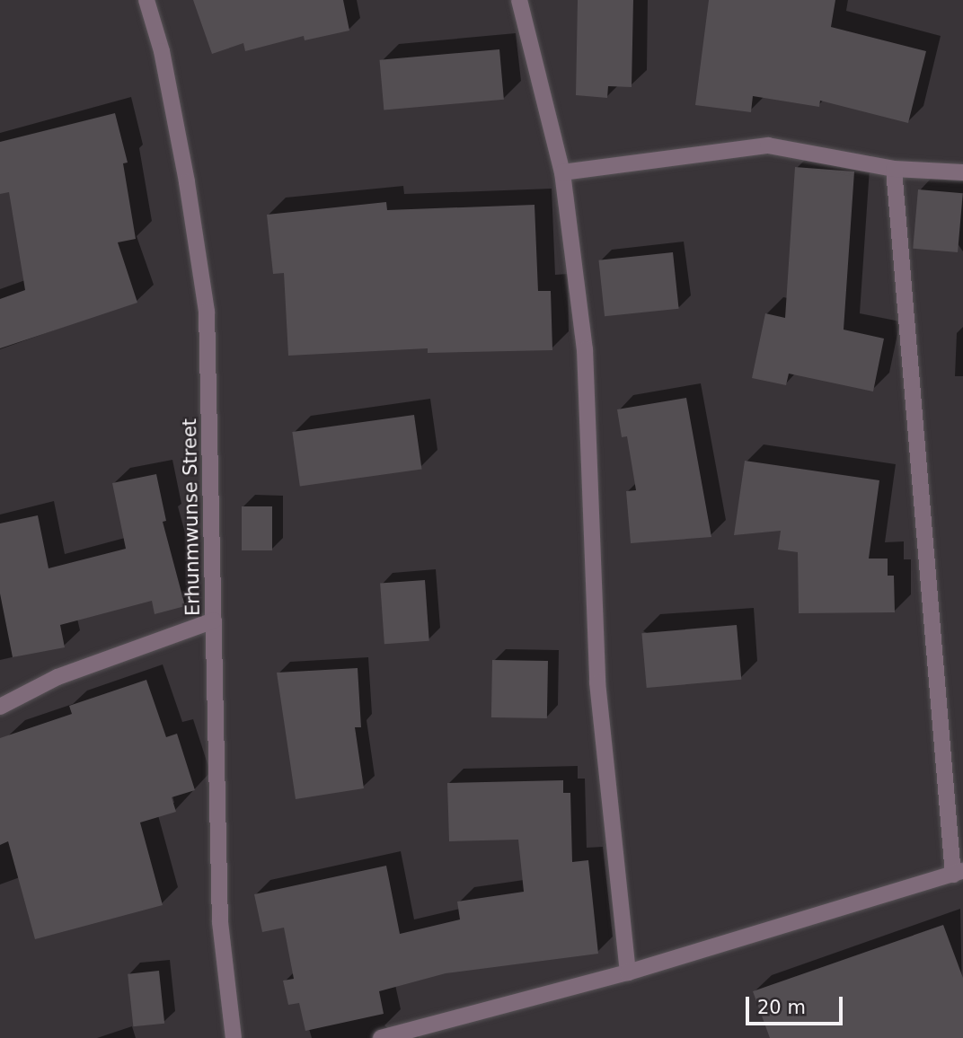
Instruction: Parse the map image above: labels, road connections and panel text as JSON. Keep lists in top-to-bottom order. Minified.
{"streets":{"street":["Erhunmwunse Street"]},"scale_bar":"20 m"}
